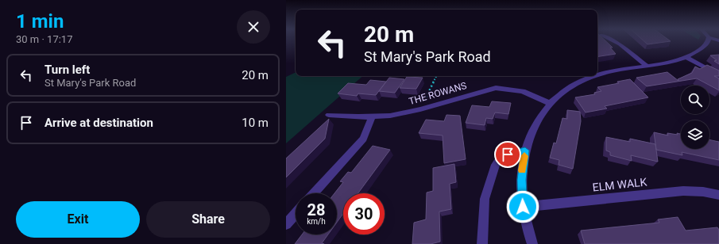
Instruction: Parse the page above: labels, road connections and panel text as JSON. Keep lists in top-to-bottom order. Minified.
{"streets":{"street":["THE ROWANS","ELM WALK"]},"page":{"heading":["1 min","30 m · 17:17"],"turn":["20 m","St Mary's Park Road"],"list":[{"name":"Turn left","note":"St Mary's Park Road","value":"20 m"},{"name":"Arrive at destination","value":"10 m"}],"speed":"28 km/h","limit":"30","buttons":["Exit","Share"]}}
